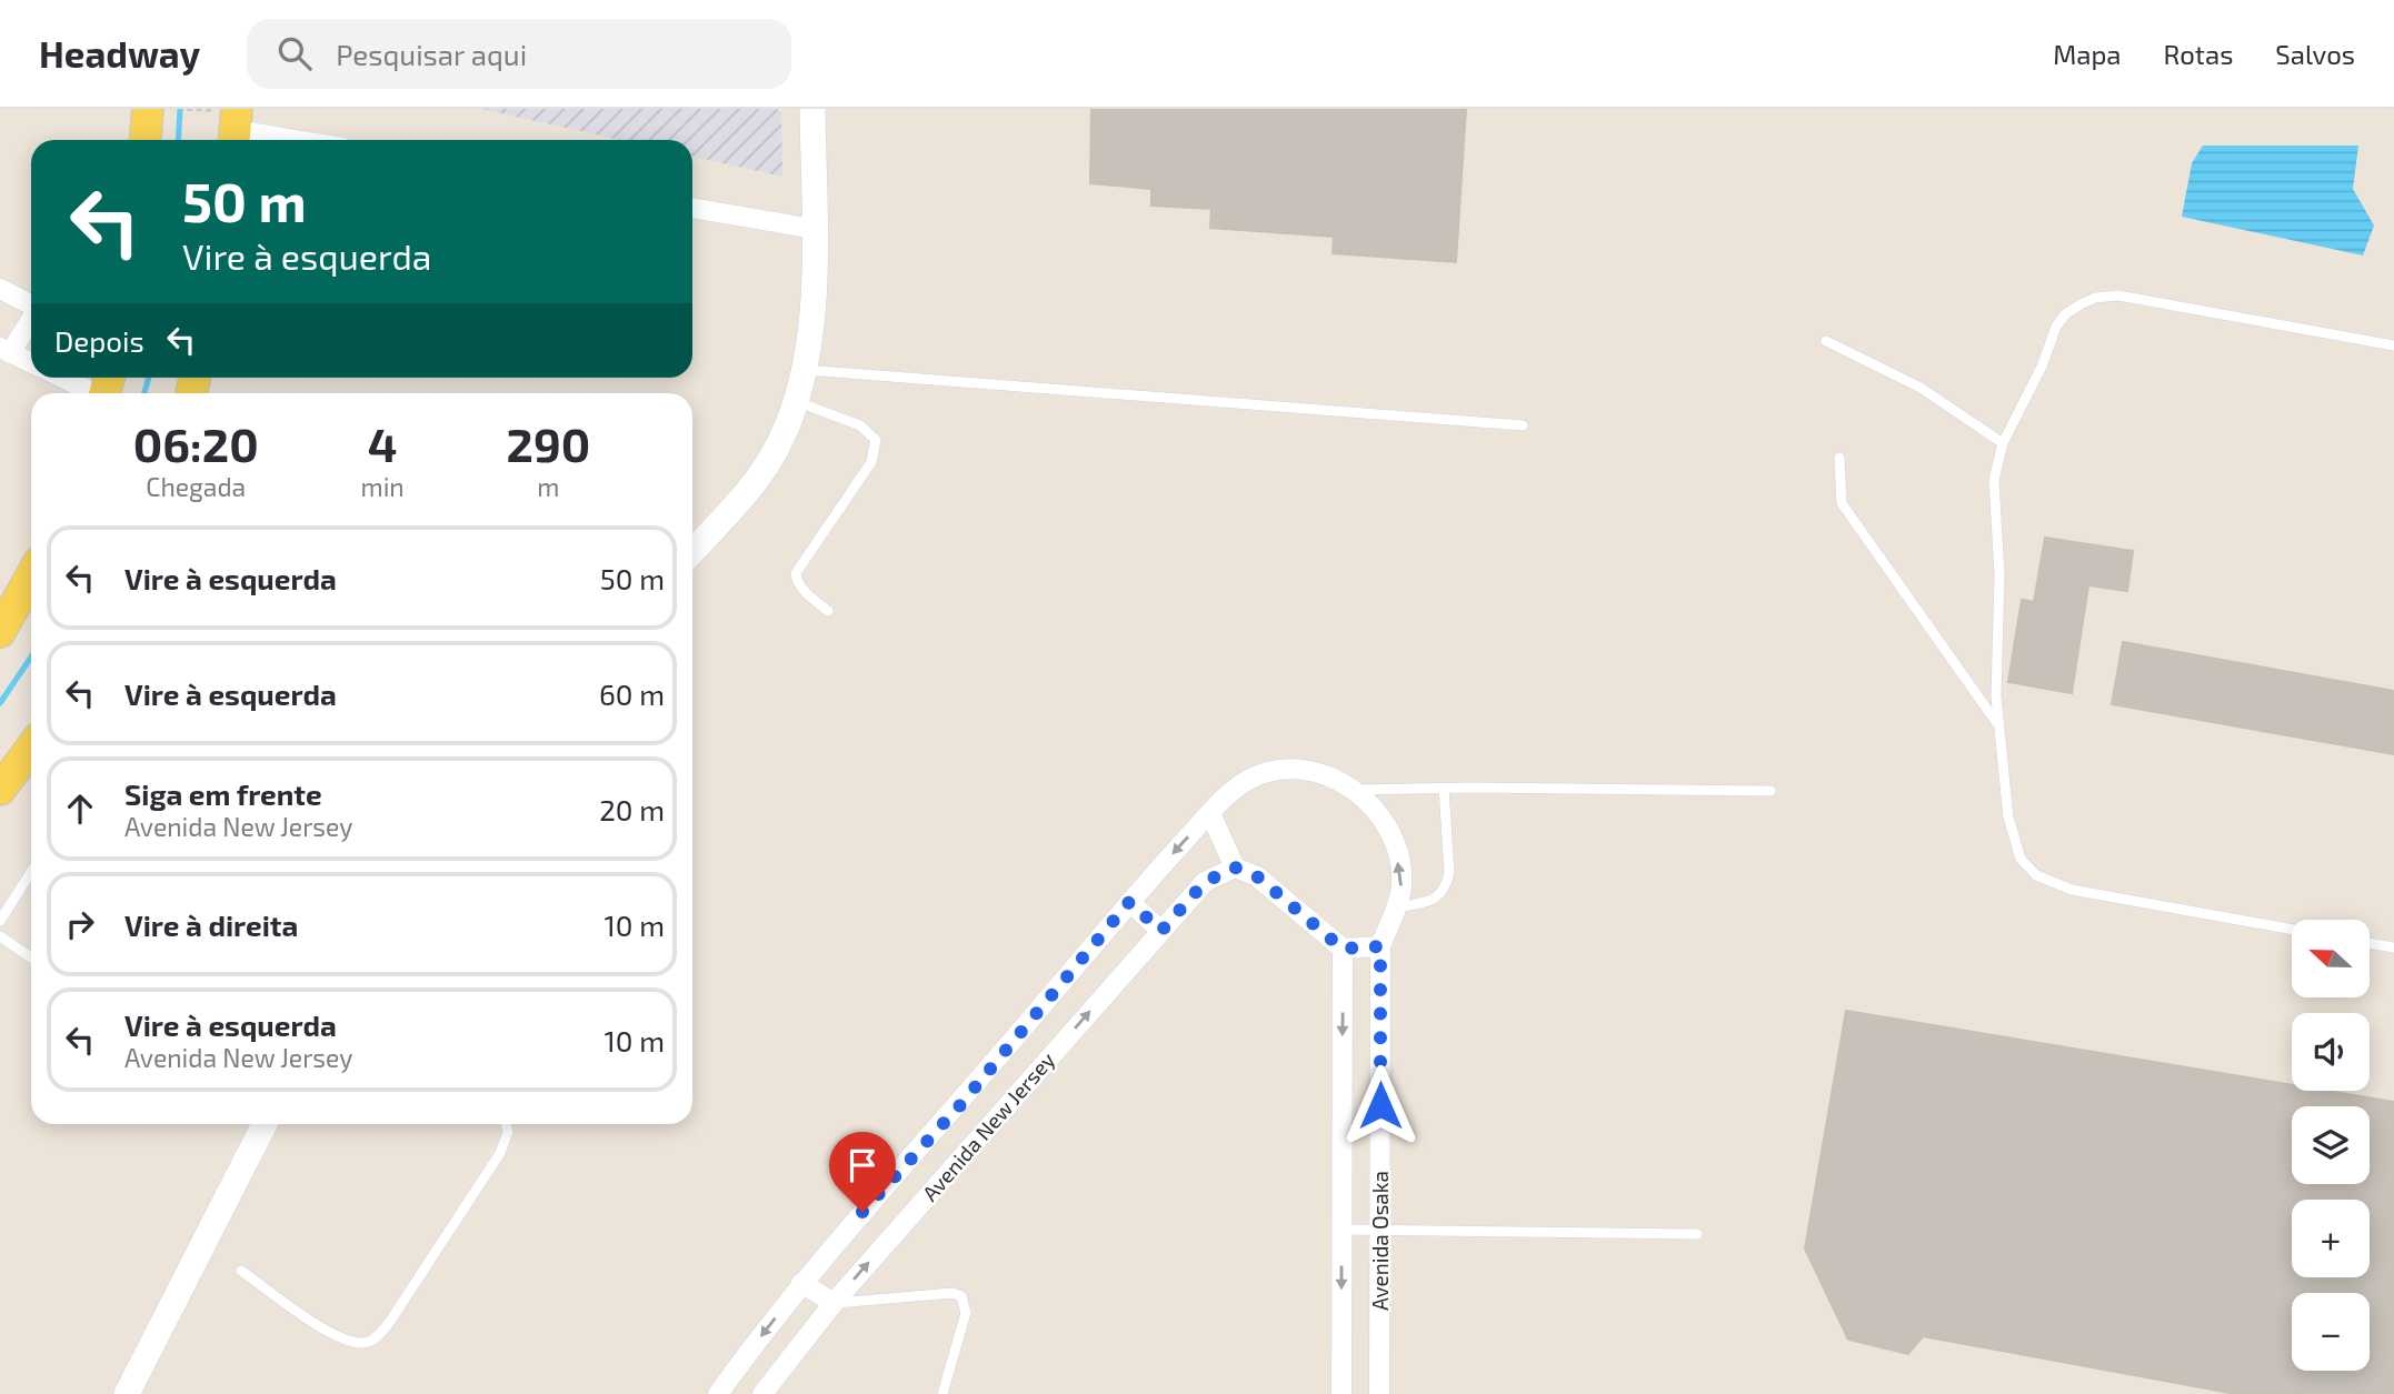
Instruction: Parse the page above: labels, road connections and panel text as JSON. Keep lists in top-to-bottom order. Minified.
{"streets":{"street":["Avenida New Jersey","Avenida Osaka"]},"crossings":[["Avenida New Jersey","Avenida Osaka"]],"north":"left","page":{"header":"Headway","search":"Pesquisar aqui","nav":["Mapa","Rotas","Salvos"],"turn":["50 m","Vire à esquerda"],"then":"Depois","eta":["06:20","Chegada","4","min","290","m"],"list":[{"name":"Vire à esquerda","value":"50 m"},{"name":"Vire à esquerda","value":"60 m"},{"name":"Siga em frente","note":"Avenida New Jersey","value":"20 m"},{"name":"Vire à direita","value":"10 m"},{"name":"Vire à esquerda","note":"Avenida New Jersey","value":"10 m"}],"map_buttons":["+","−"]}}
